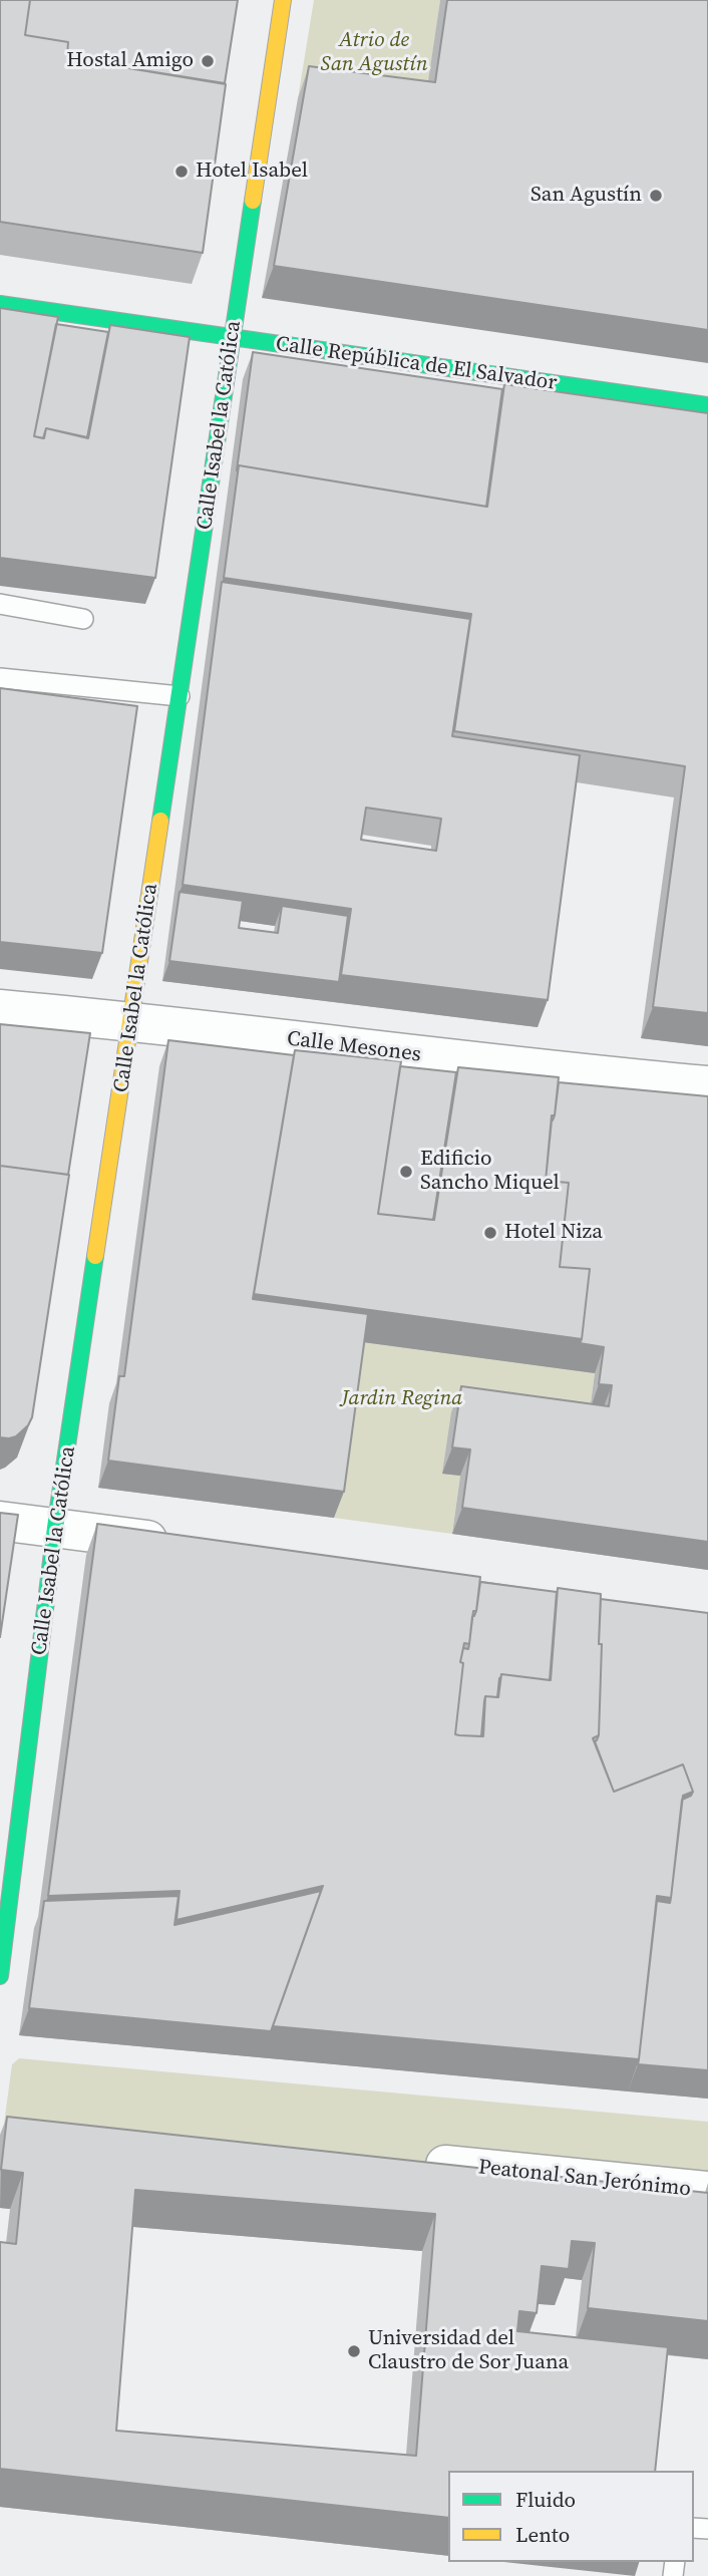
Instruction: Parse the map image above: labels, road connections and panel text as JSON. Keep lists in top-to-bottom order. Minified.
{"streets":{"street":["Calle República de El Salvador","Calle Isabel la Católica","Calle Mesones","Peatonal San Jerónimo"]},"crossings":[["Calle República de El Salvador","Calle Isabel la Católica"],["Calle Isabel la Católica","Calle Mesones"]],"parks":["Atrio de San Agustín","Jardin Regina"],"places":["Hostal Amigo","Hotel Isabel","San Agustín","Edificio Sancho Miquel","Hotel Niza","Universidad del Claustro de Sor Juana"],"legend":["Fluido","Lento"]}
